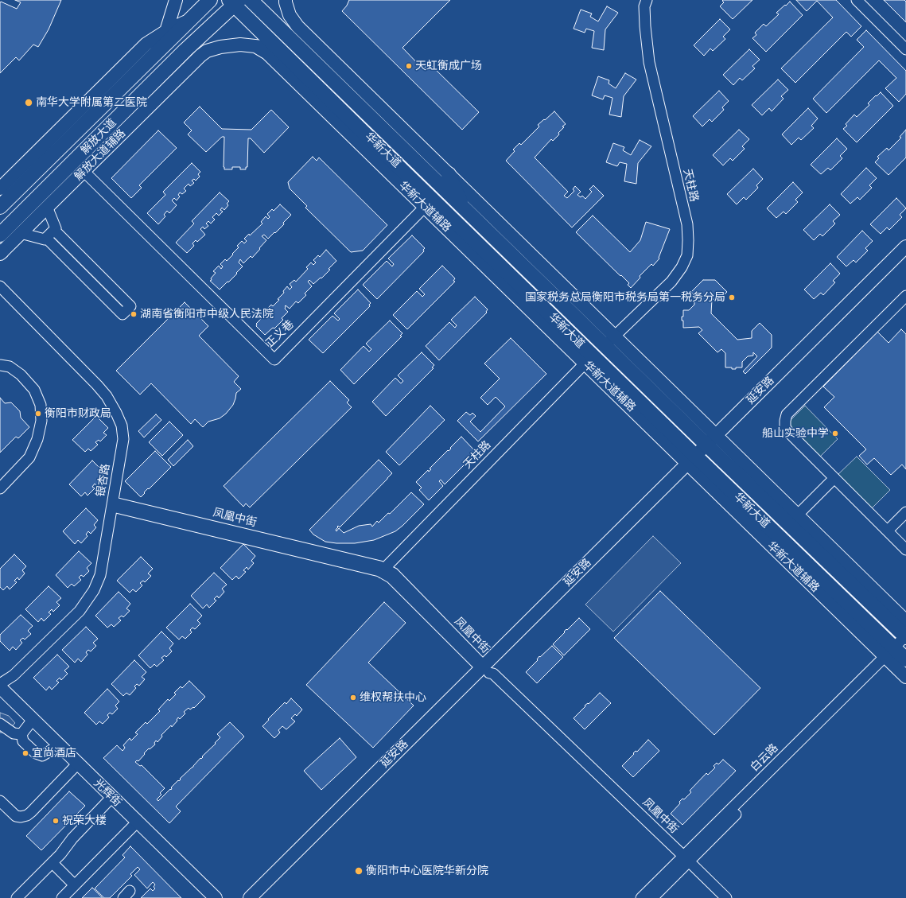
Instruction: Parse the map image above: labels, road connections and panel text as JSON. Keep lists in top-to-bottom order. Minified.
{"streets":{"highway":["解放大道","华新大道"],"main road":["解放大道辅路","华新大道辅路","延安路","光辉街"],"street":["天柱路","正义巷","银杏路","凤凰中街","白云路"]},"crossings":[["解放大道","华新大道"],["华新大道","解放大道辅路"],["华新大道","天柱路"],["华新大道","华新大道辅路"],["华新大道","延安路"],["华新大道","白云路"],["解放大道辅路","华新大道辅路"],["解放大道辅路","正义巷"],["天柱路","华新大道辅路"],["天柱路","凤凰中街"],["华新大道辅路","正义巷"],["延安路","凤凰中街"],["银杏路","凤凰中街"],["凤凰中街","白云路"]],"places":["天虹衡成广场","南华大学附属第二医院","国家税务总局衡阳市税务局第一税务分局","湖南省衡阳市中级人民法院","衡阳市财政局","船山实验中学","维权帮扶中心","宜尚酒店","祝荣大楼","衡阳市中心医院华新分院"]}
